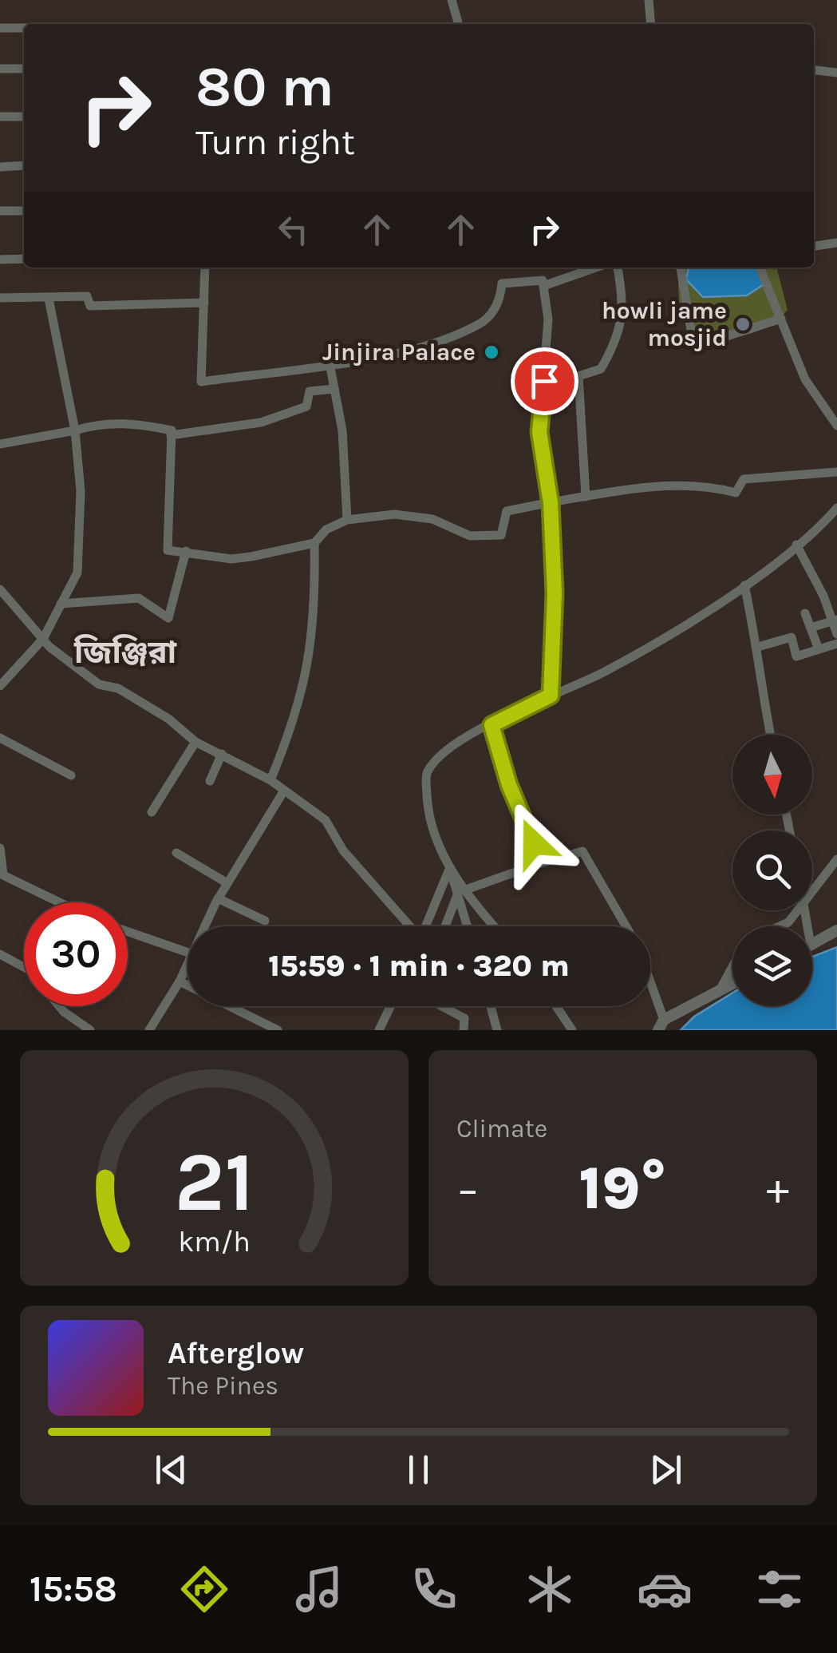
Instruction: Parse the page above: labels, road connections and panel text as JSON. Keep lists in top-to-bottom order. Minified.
{"districts":["জিঞ্জিরা"],"places":["howli jame mosjid","Jinjira Palace"],"north":"bottom","page":{"turn":["80 m","Turn right"],"limit":"30","trip":"15:59 · 1 min · 320 m","tile":"Climate","heat":["−","19°","+"],"song":["Afterglow","The Pines"],"tabs":"15:58","gauge":["21","km/h"]}}
